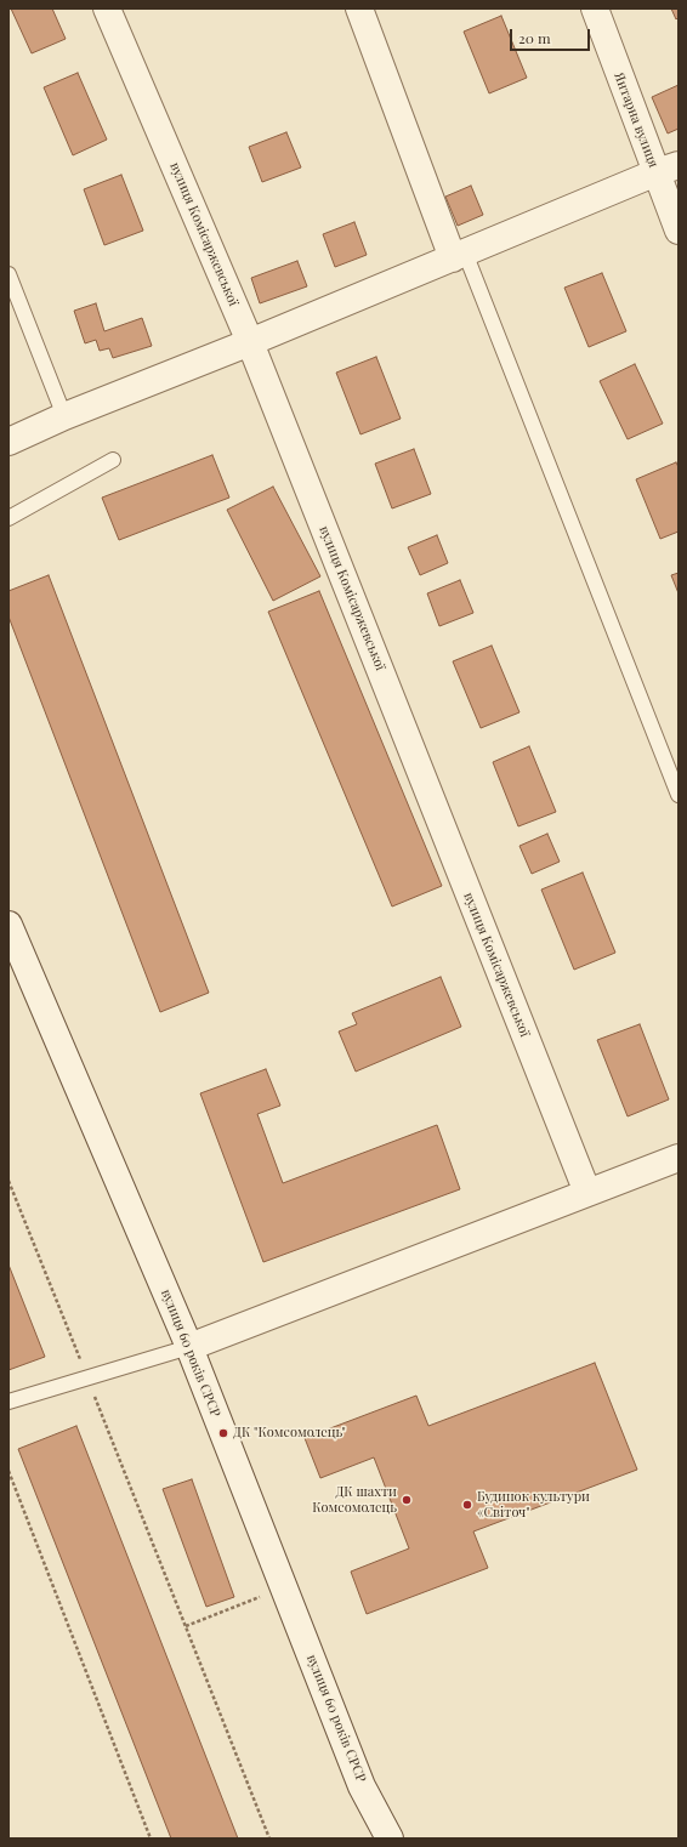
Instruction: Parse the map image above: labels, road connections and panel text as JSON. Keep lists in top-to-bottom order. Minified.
{"streets":{"street":["Янтарна вулиця","вулиця Комісаржевської","вулиця 60 років СРСР"]},"places":["ДК \"Комсомолець\"","ДК шахти Комсомолець","Будинок культури «Світоч\""],"scale_bar":"20 m"}
